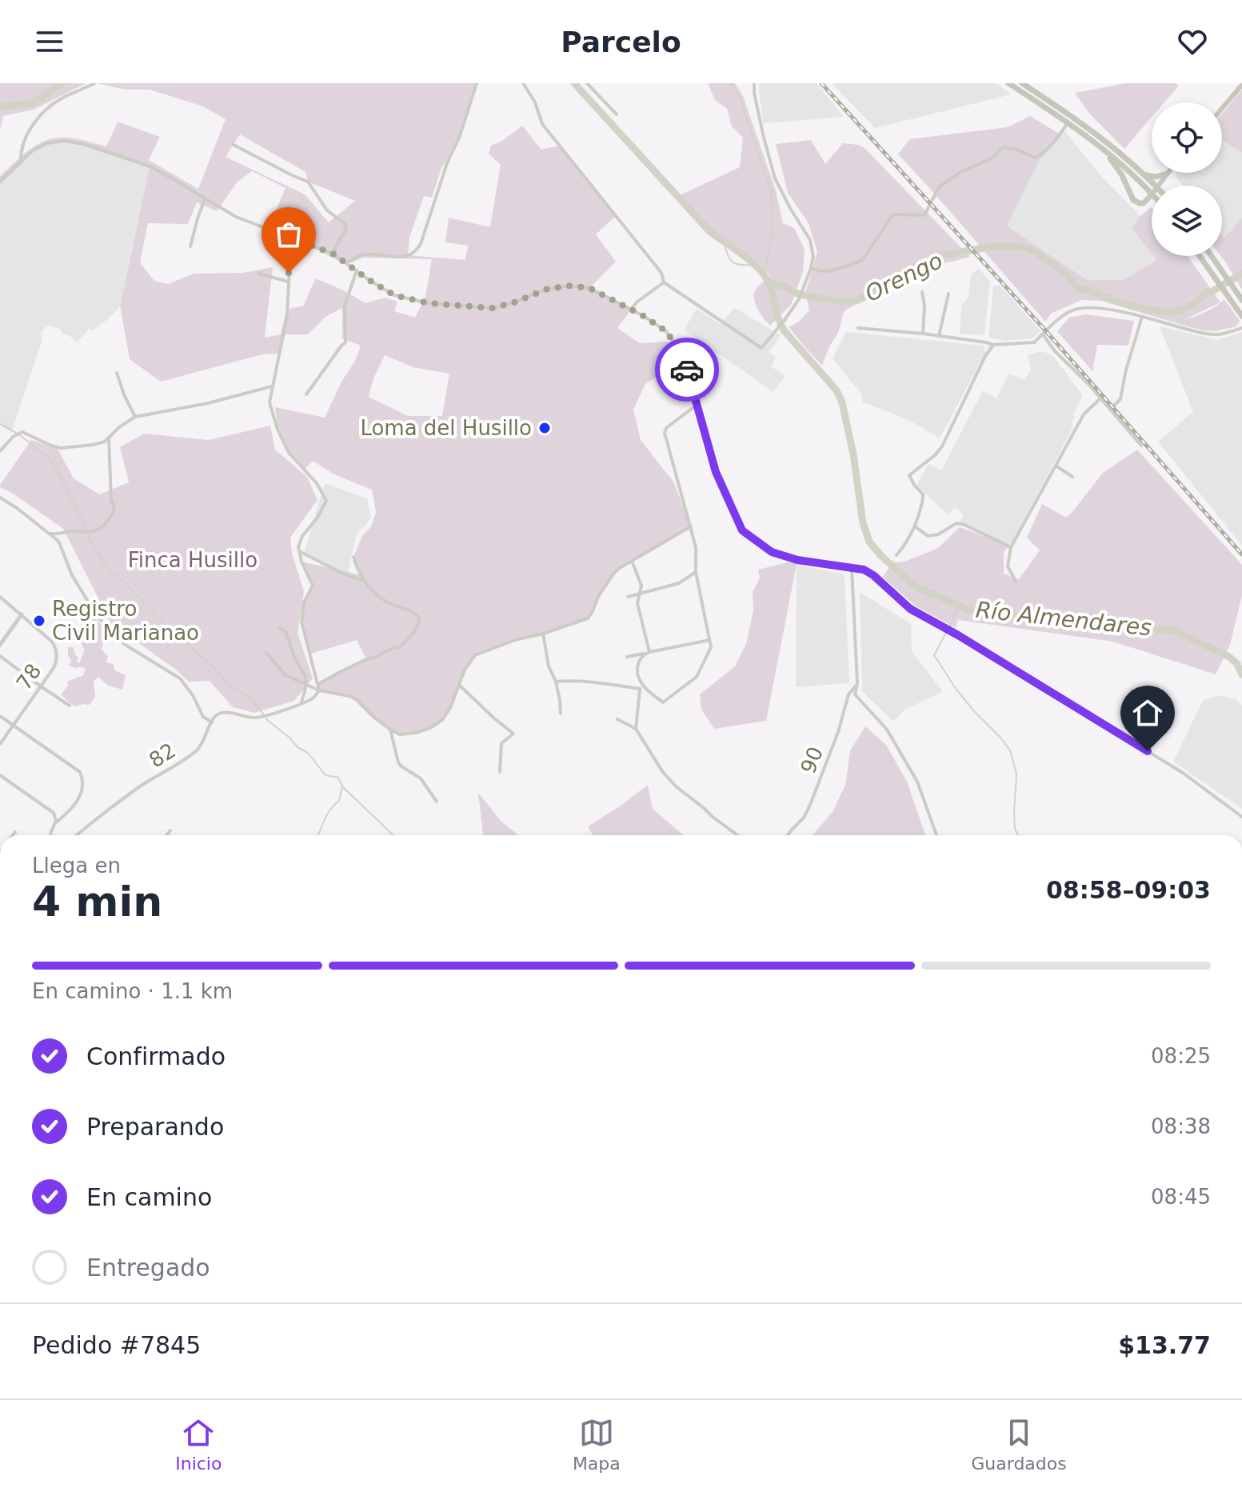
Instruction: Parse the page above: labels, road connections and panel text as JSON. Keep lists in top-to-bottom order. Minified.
{"streets":{"street":["78","82","90"]},"water":["Orengo","Río Almendares"],"parks":["Finca Husillo"],"places":["Loma del Husillo","Registro Civil Marianao"],"page":{"header":"Parcelo","heading":["4 min","Llega en","08:58–09:03"],"panel":["Pedido #7845","$13.77"],"bar":"En camino · 1.1 km","list":[["Confirmado","08:25"],["Preparando","08:38"],["En camino","08:45"],"Entregado"],"tabs":["Inicio","Mapa","Guardados"]}}
